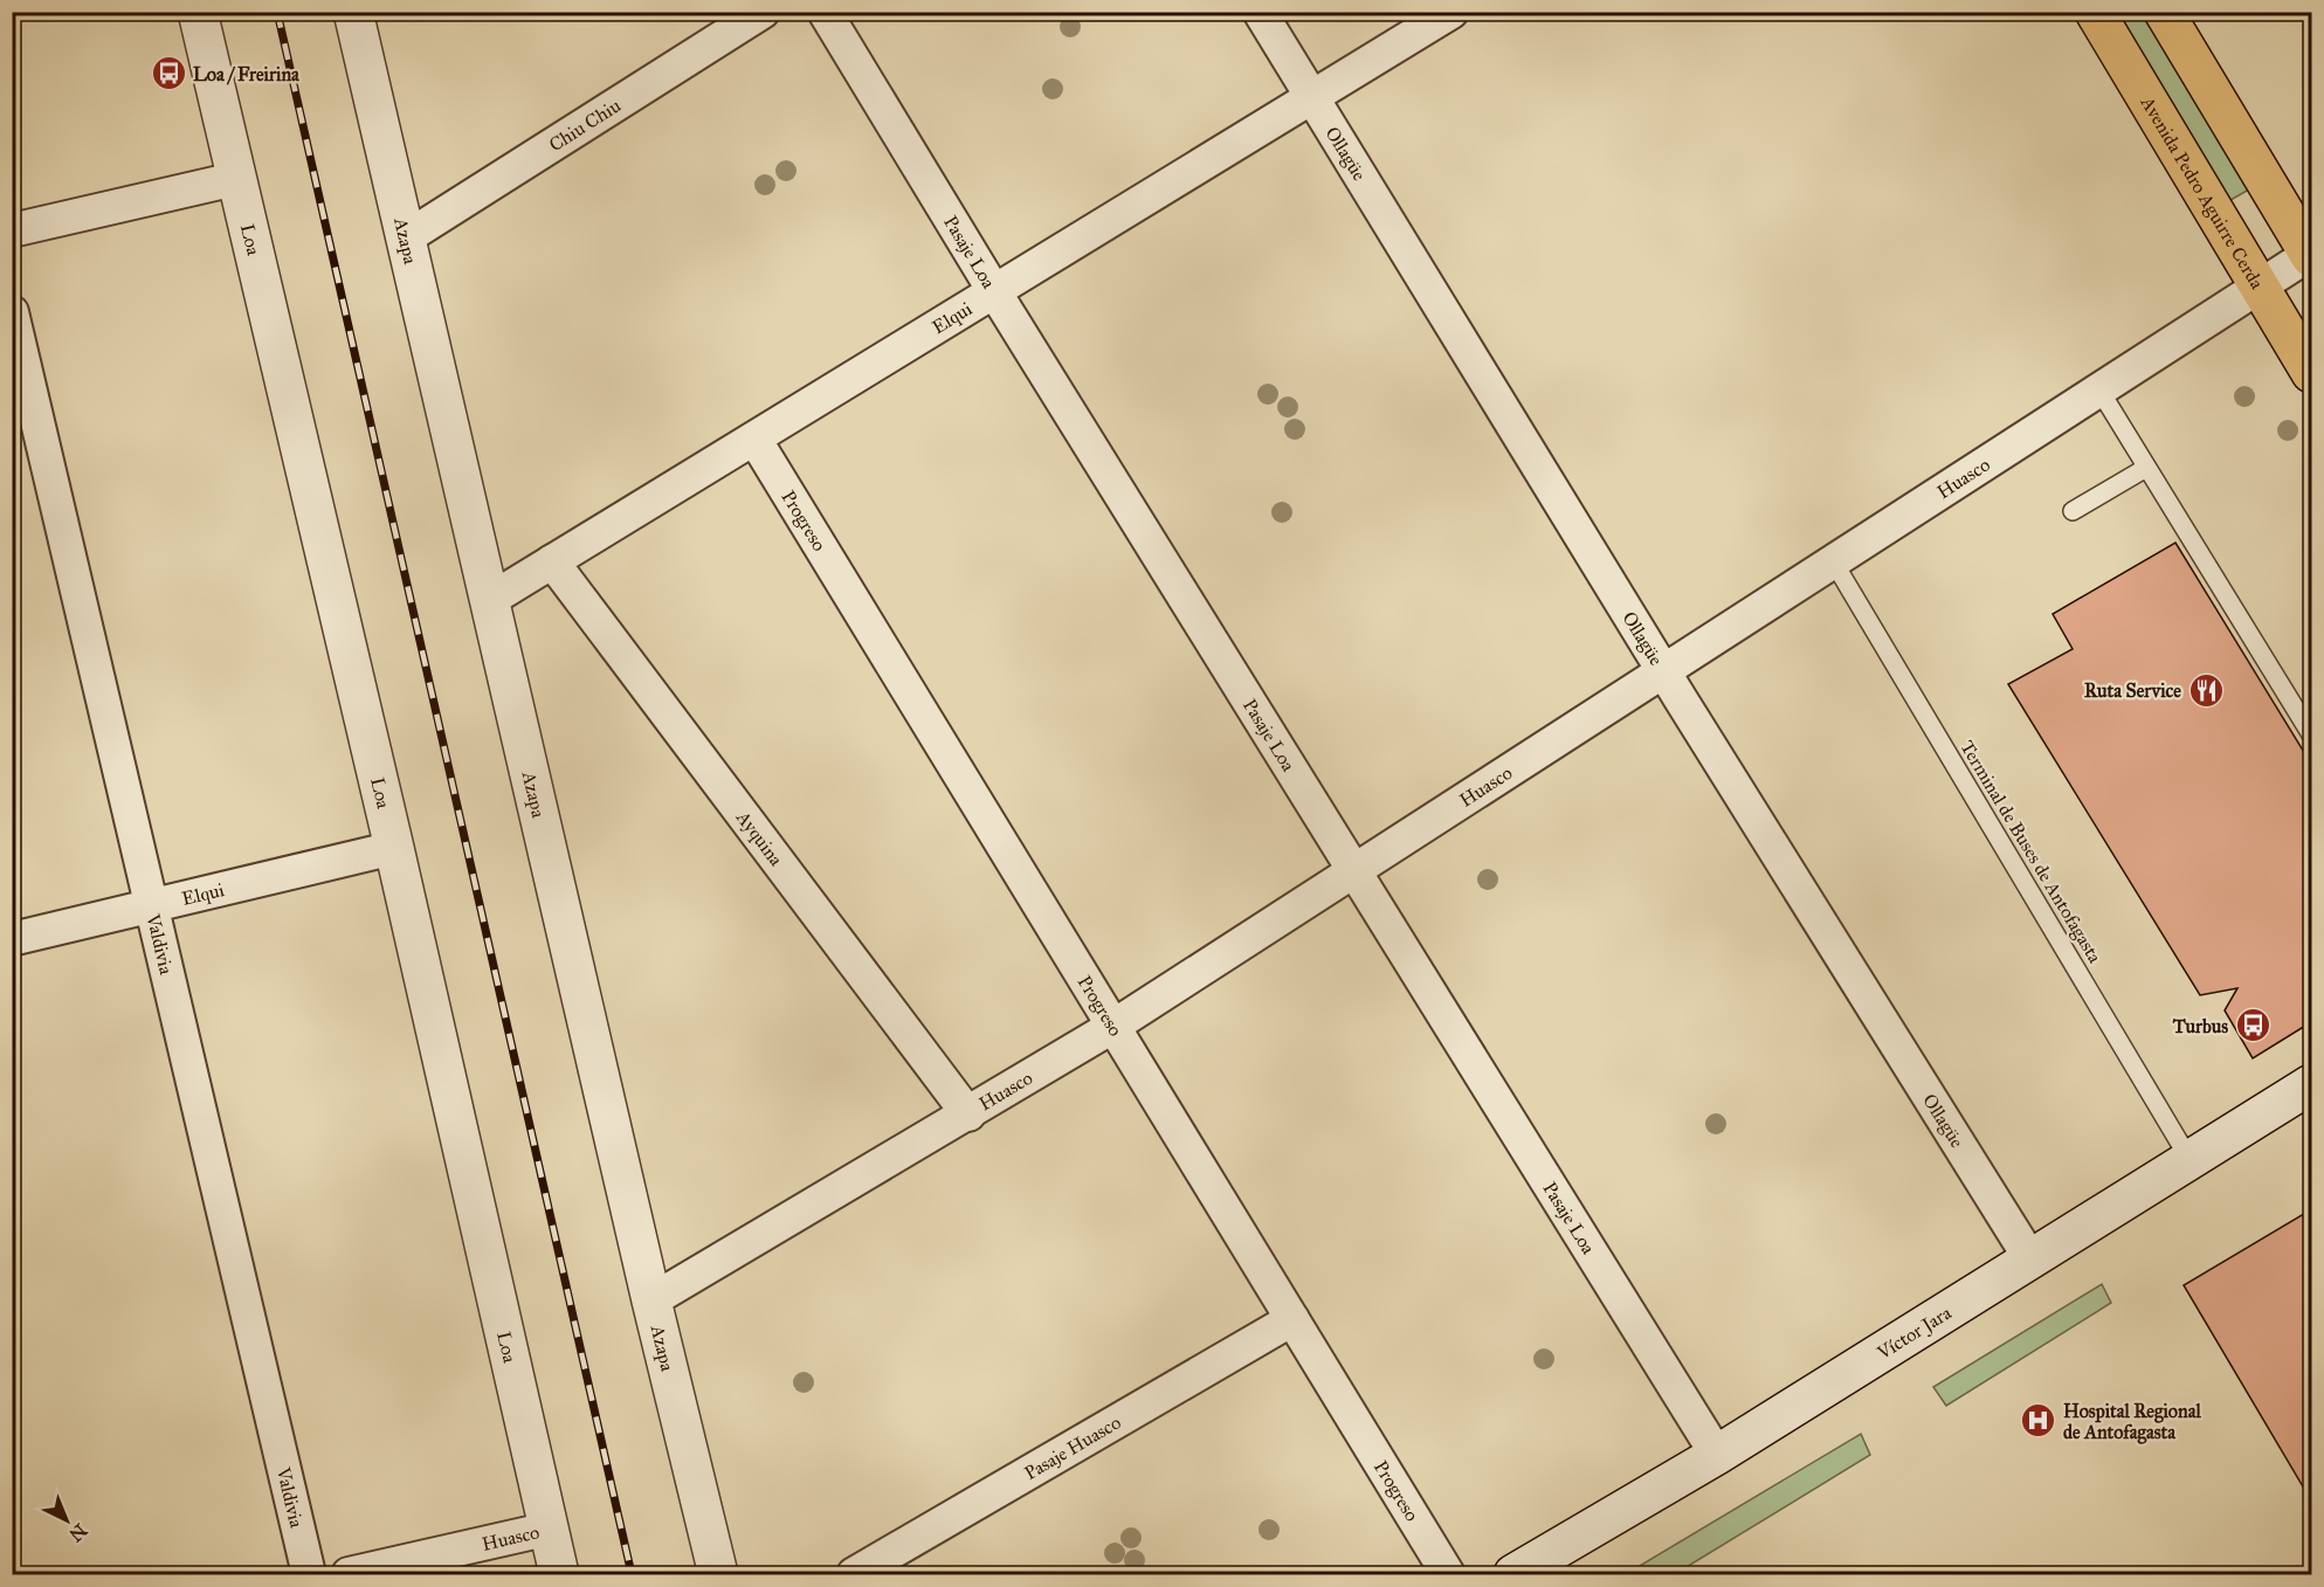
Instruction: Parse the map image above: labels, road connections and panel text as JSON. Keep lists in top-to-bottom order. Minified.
{"streets":{"main road":["Avenida Pedro Aguirre Cerda"],"street":["Chiu Chiu","Ollagüe","Loa","Azapa","Pasaje Loa","Elqui","Huasco","Progreso","Ayquina","Valdivia","Víctor Jara","Pasaje Huasco"],"lane":["Terminal de Buses de Antofagasta"]},"crossings":[["Chiu Chiu","Azapa"],["Ollagüe","Elqui"],["Ollagüe","Huasco"],["Ollagüe","Víctor Jara"],["Avenida Pedro Aguirre Cerda","Huasco"],["Loa","Elqui"],["Loa","Huasco"],["Azapa","Elqui"],["Azapa","Huasco"],["Pasaje Loa","Elqui"],["Pasaje Loa","Huasco"],["Pasaje Loa","Víctor Jara"],["Elqui","Progreso"],["Elqui","Ayquina"],["Elqui","Valdivia"],["Huasco","Progreso"],["Huasco","Ayquina"],["Huasco","Terminal de Buses de Antofagasta"],["Progreso","Pasaje Huasco"],["Terminal de Buses de Antofagasta","Víctor Jara"]],"places":{"bus stop":["Loa / Freirina","Turbus"],"restaurant":["Ruta Service"],"hospital":["Hospital Regional de Antofagasta"]},"north":"bottom right"}
